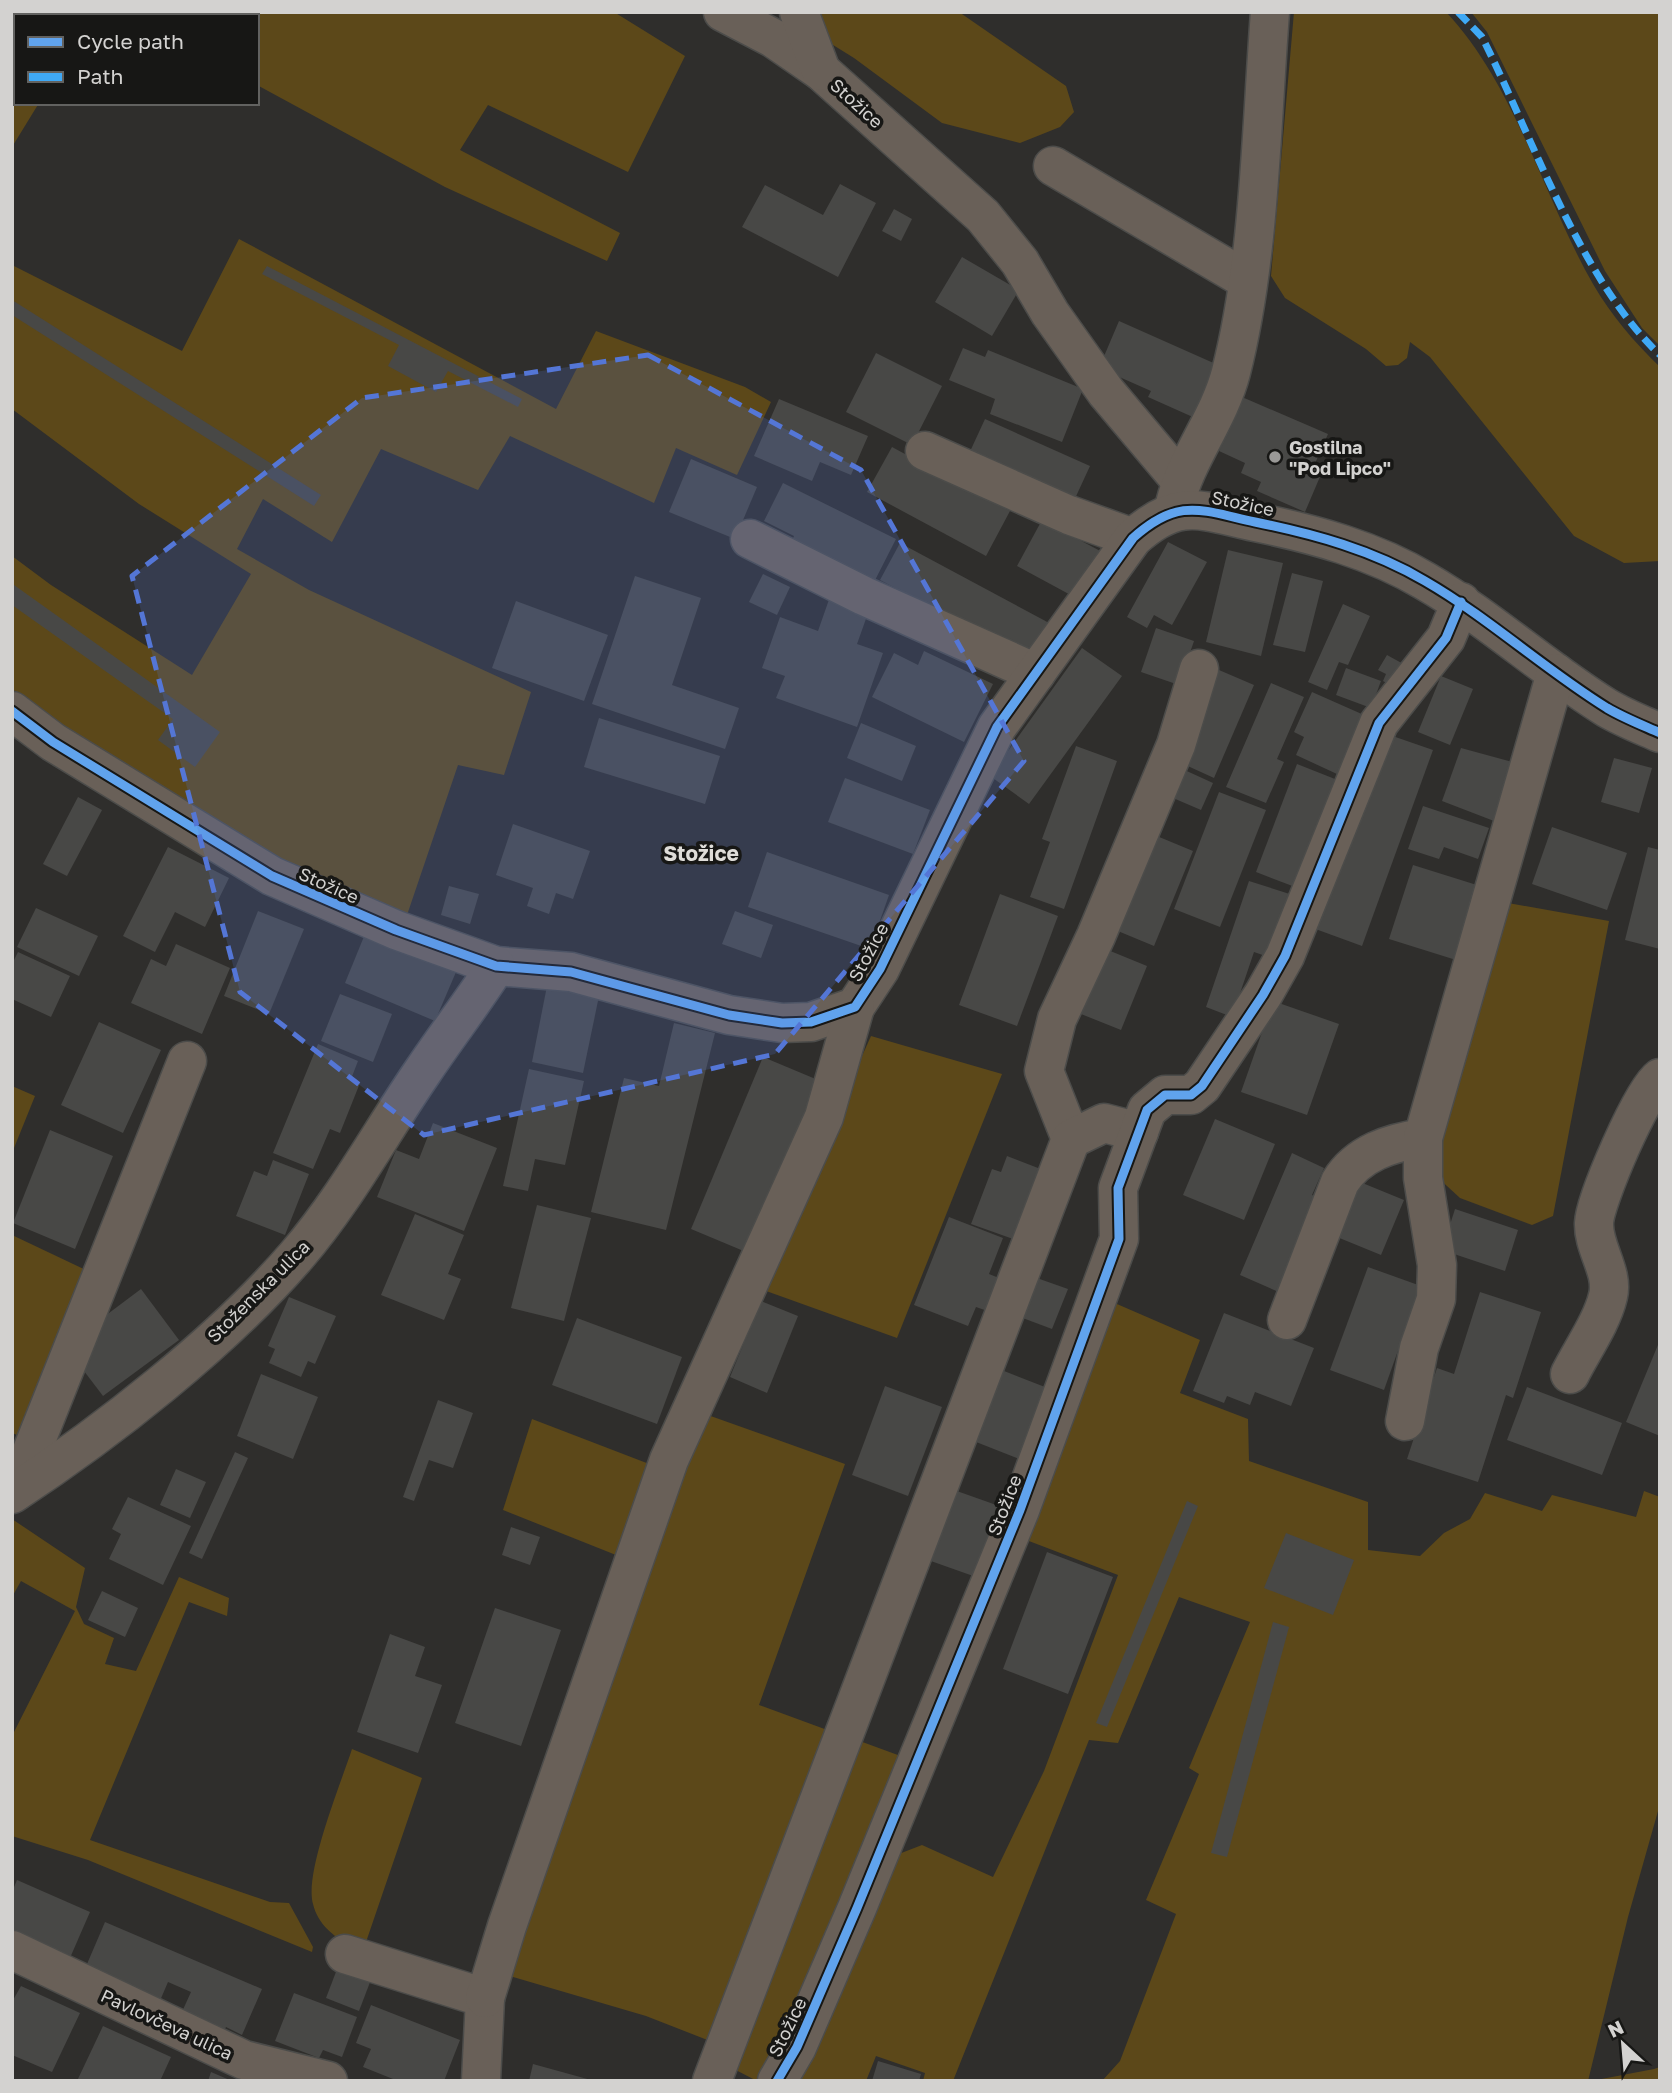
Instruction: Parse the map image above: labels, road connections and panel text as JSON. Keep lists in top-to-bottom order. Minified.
{"streets":{"street":["Stožice","Stoženska ulica","Pavlovčeva ulica"]},"crossings":[["Stožice","Stoženska ulica"]],"districts":["Stožice"],"places":["Gostilna \"Pod Lipco\""],"legend":["Cycle path","Path"],"north":"top left"}
